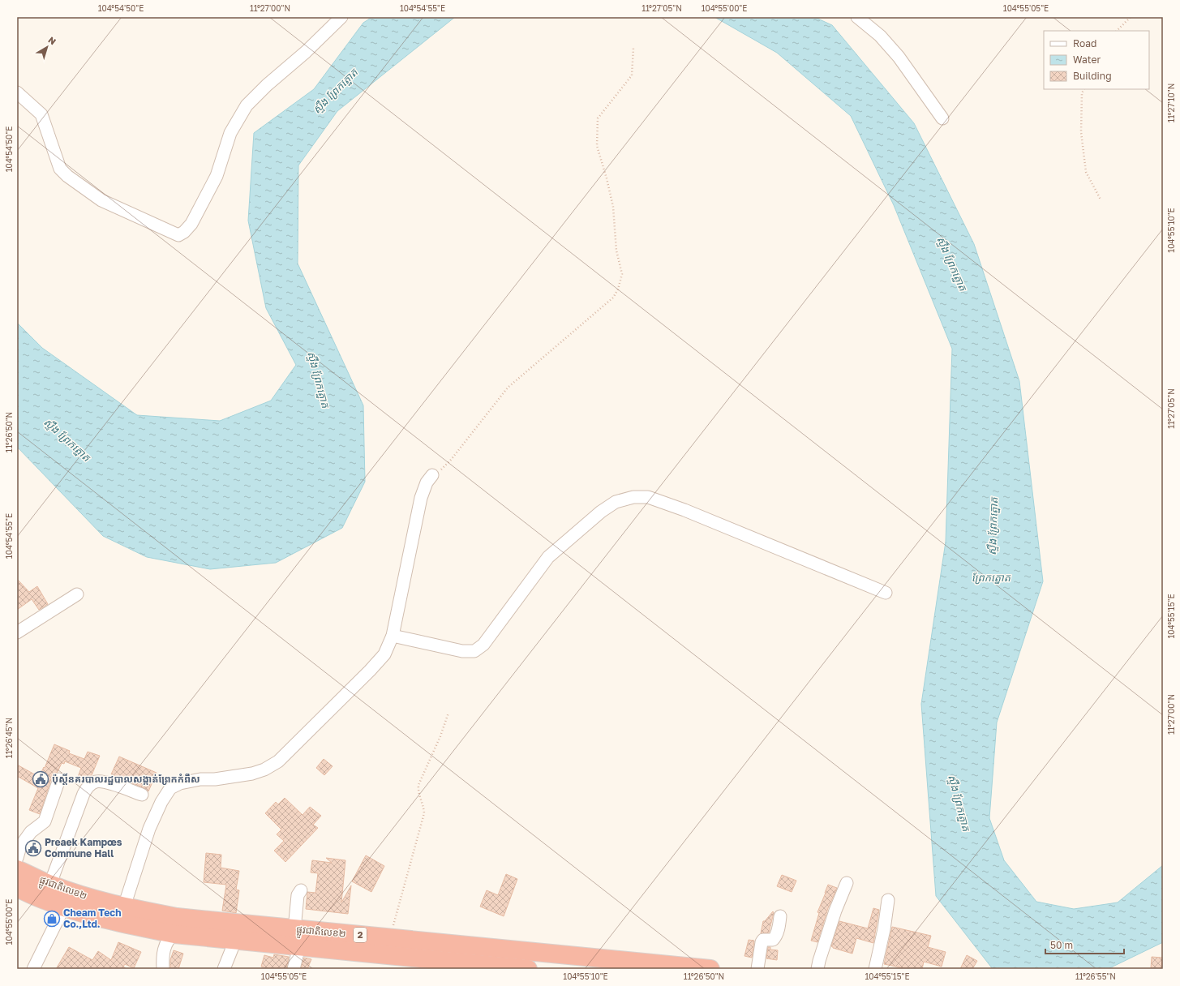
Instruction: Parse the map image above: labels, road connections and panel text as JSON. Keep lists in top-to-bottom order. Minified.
{"streets":{"highway":["ផ្លូវជាតិលេខ២","2"]},"water":["ស្ទឹង ព្រែកត្នោត","ព្រែកត្នោត"],"places":{"public building":["ប៉ុស្តិ៍នគរបាលរដ្ឋបាលសង្កាត់ព្រែកកំពឹស","Preaek Kampœs Commune Hall"],"shop":["Cheam Tech Co.,Ltd."]},"legend":["Road","Water","Building"],"scale_bar":"50 m","north":"top right","coordinates":["104°54'50\"E","11°27'00\"N","104°54'55\"E","11°27'05\"N","104°55'00\"E","104°55'05\"E","11°27'10\"N","104°55'10\"E","11°26'50\"N","104°55'15\"E","11°26'45\"N","11°26'55\"N"]}
